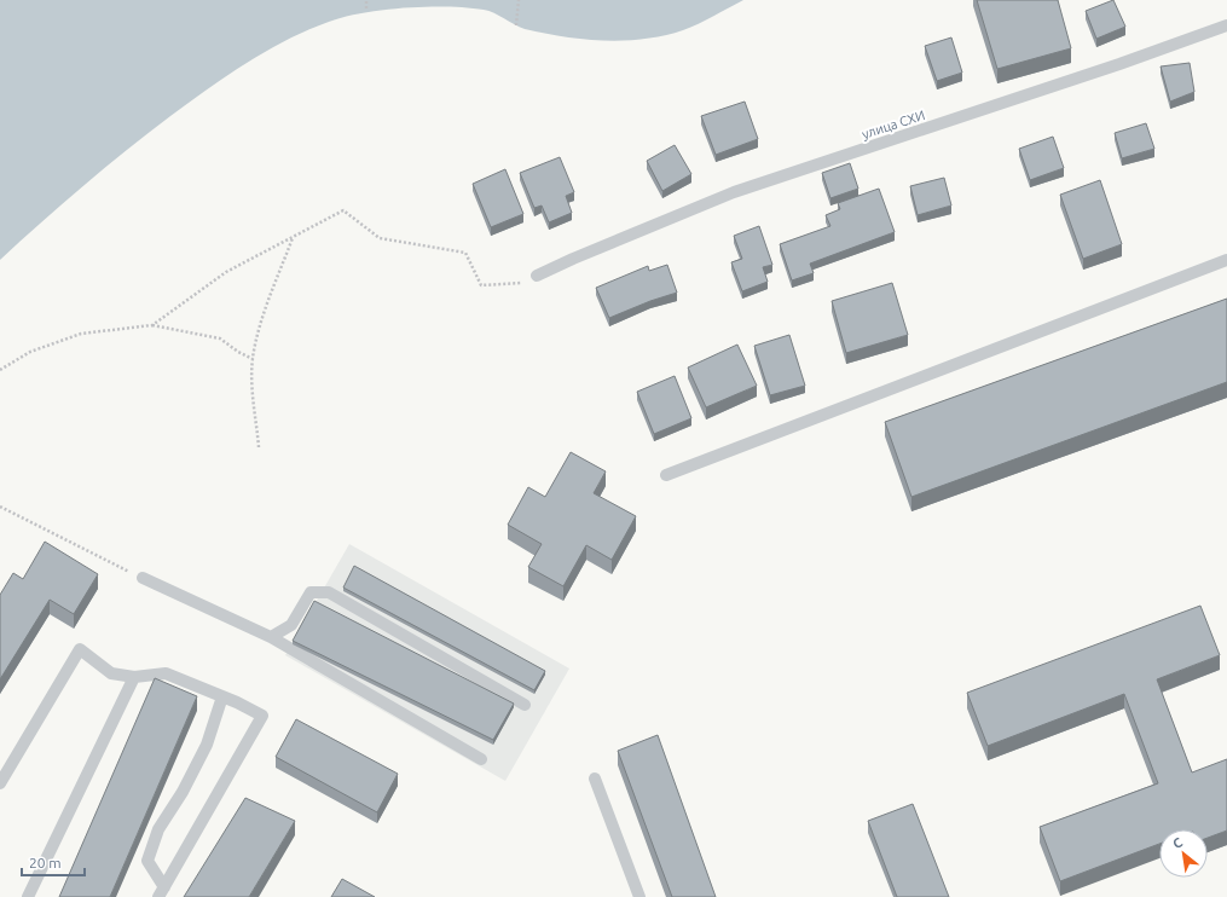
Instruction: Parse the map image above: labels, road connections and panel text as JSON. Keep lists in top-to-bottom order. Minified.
{"streets":{"lane":["улица СХИ"]},"scale_bar":"20 m","north":"top left"}
